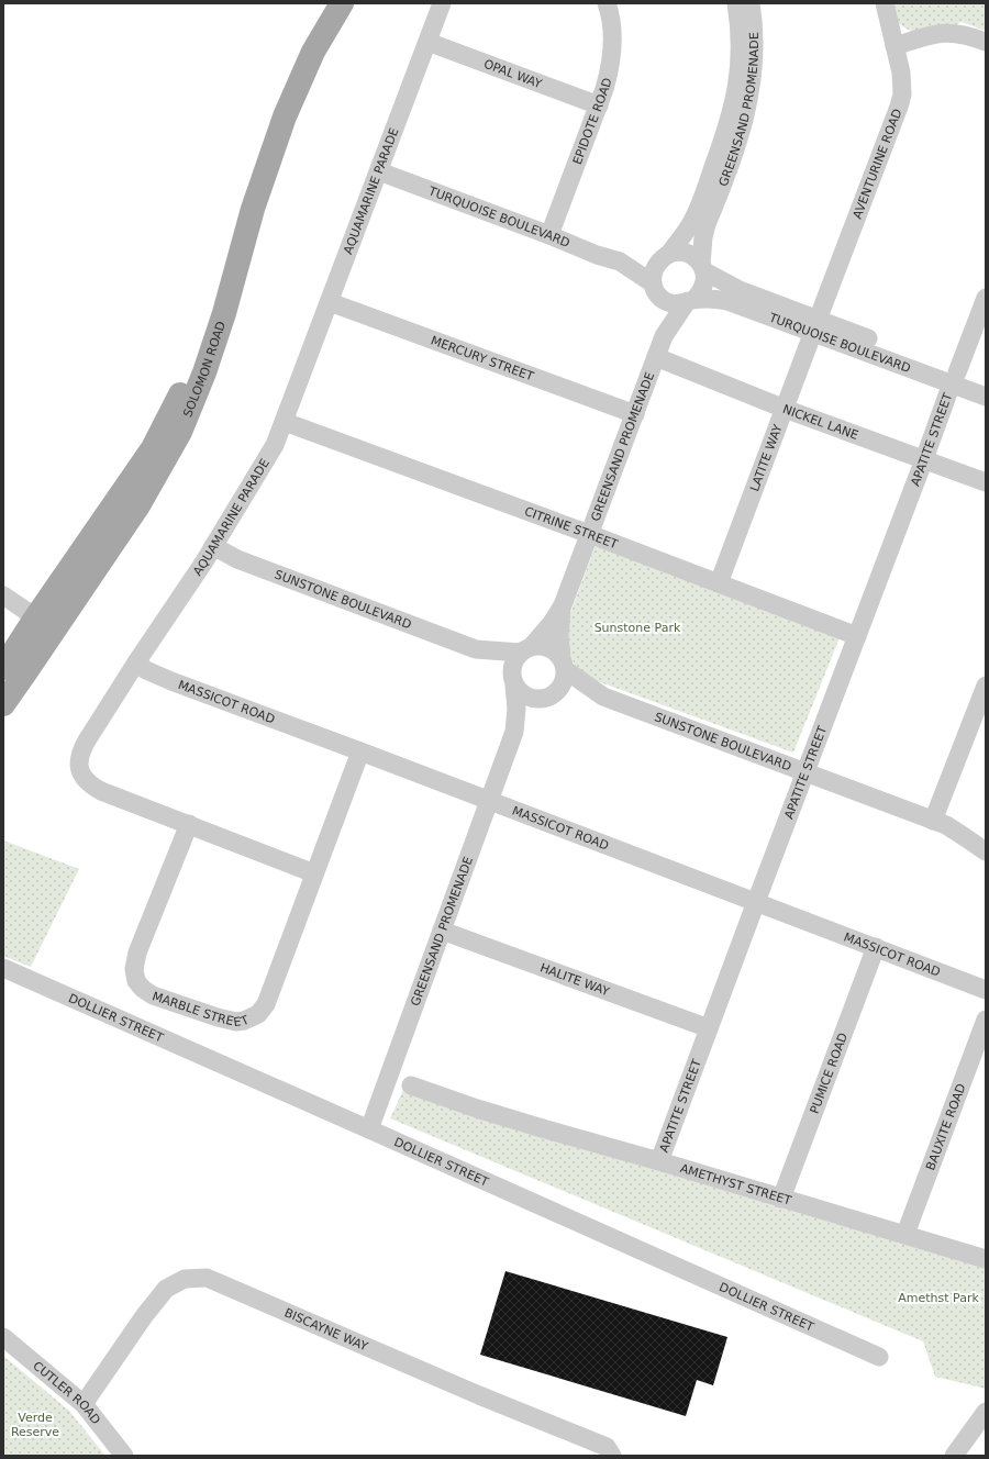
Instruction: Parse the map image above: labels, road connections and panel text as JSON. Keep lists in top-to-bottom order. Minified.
{"streets":{"main road":["SOLOMON ROAD"],"street":["OPAL WAY","GREENSAND PROMENADE","EPIDOTE ROAD","AVENTURINE ROAD","AQUAMARINE PARADE","TURQUOISE BOULEVARD","MERCURY STREET","NICKEL LANE","APATITE STREET","LATITE WAY","CITRINE STREET","SUNSTONE BOULEVARD","MASSICOT ROAD","HALITE WAY","MARBLE STREET","DOLLIER STREET","PUMICE ROAD","BAUXITE ROAD","AMETHYST STREET","BISCAYNE WAY","CUTLER ROAD"]},"crossings":[["OPAL WAY","EPIDOTE ROAD"],["OPAL WAY","AQUAMARINE PARADE"],["GREENSAND PROMENADE","TURQUOISE BOULEVARD"],["GREENSAND PROMENADE","MERCURY STREET"],["GREENSAND PROMENADE","NICKEL LANE"],["GREENSAND PROMENADE","CITRINE STREET"],["GREENSAND PROMENADE","SUNSTONE BOULEVARD"],["GREENSAND PROMENADE","MASSICOT ROAD"],["GREENSAND PROMENADE","HALITE WAY"],["GREENSAND PROMENADE","DOLLIER STREET"],["EPIDOTE ROAD","TURQUOISE BOULEVARD"],["AVENTURINE ROAD","TURQUOISE BOULEVARD"],["AVENTURINE ROAD","LATITE WAY"],["AQUAMARINE PARADE","TURQUOISE BOULEVARD"],["AQUAMARINE PARADE","MERCURY STREET"],["AQUAMARINE PARADE","CITRINE STREET"],["AQUAMARINE PARADE","SUNSTONE BOULEVARD"],["AQUAMARINE PARADE","MASSICOT ROAD"],["AQUAMARINE PARADE","MARBLE STREET"],["TURQUOISE BOULEVARD","APATITE STREET"],["TURQUOISE BOULEVARD","LATITE WAY"],["NICKEL LANE","APATITE STREET"],["NICKEL LANE","LATITE WAY"],["APATITE STREET","CITRINE STREET"],["APATITE STREET","SUNSTONE BOULEVARD"],["APATITE STREET","MASSICOT ROAD"],["APATITE STREET","HALITE WAY"],["APATITE STREET","AMETHYST STREET"],["LATITE WAY","CITRINE STREET"],["MASSICOT ROAD","MARBLE STREET"],["MASSICOT ROAD","PUMICE ROAD"],["PUMICE ROAD","AMETHYST STREET"],["BAUXITE ROAD","AMETHYST STREET"],["BISCAYNE WAY","CUTLER ROAD"]],"parks":["Sunstone Park","Amethst Park","Verde Reserve"]}
